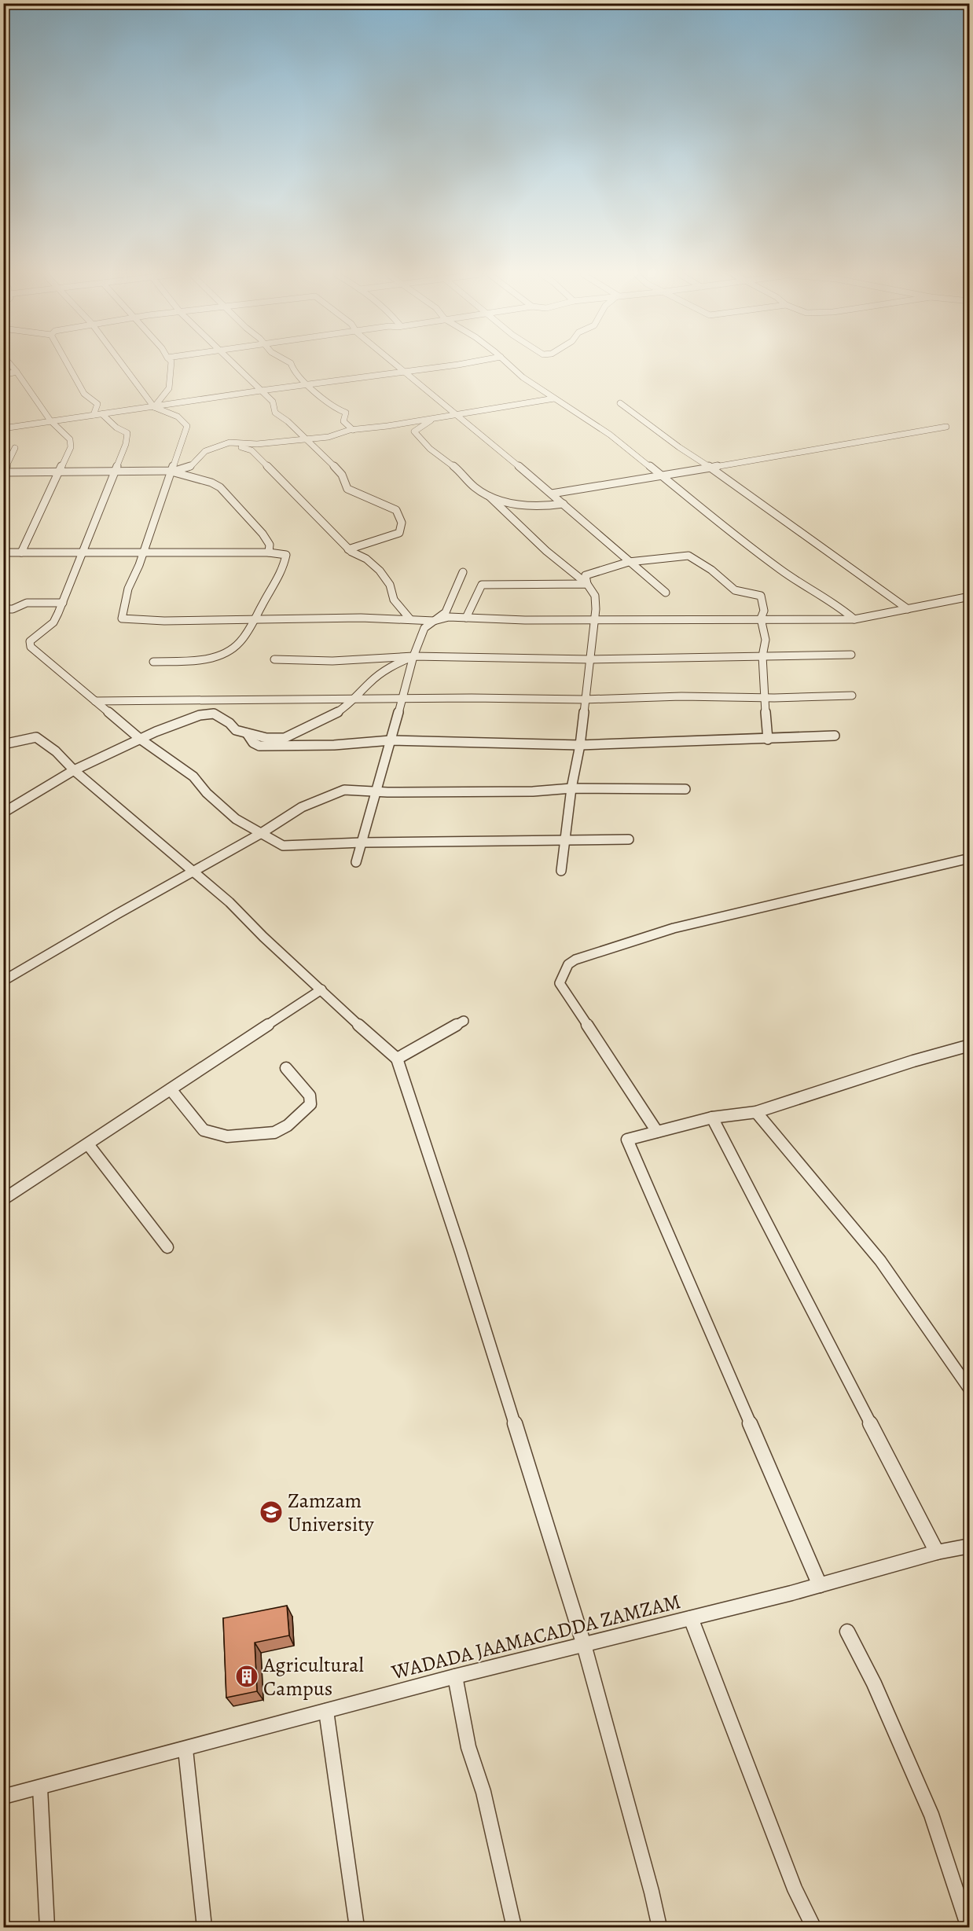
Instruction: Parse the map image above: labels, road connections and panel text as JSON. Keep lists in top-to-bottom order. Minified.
{"streets":{"street":["WADADA JAAMACADDA ZAMZAM"]},"places":{"school or university":["Zamzam University"],"building":["Agricultural Campus"]}}
